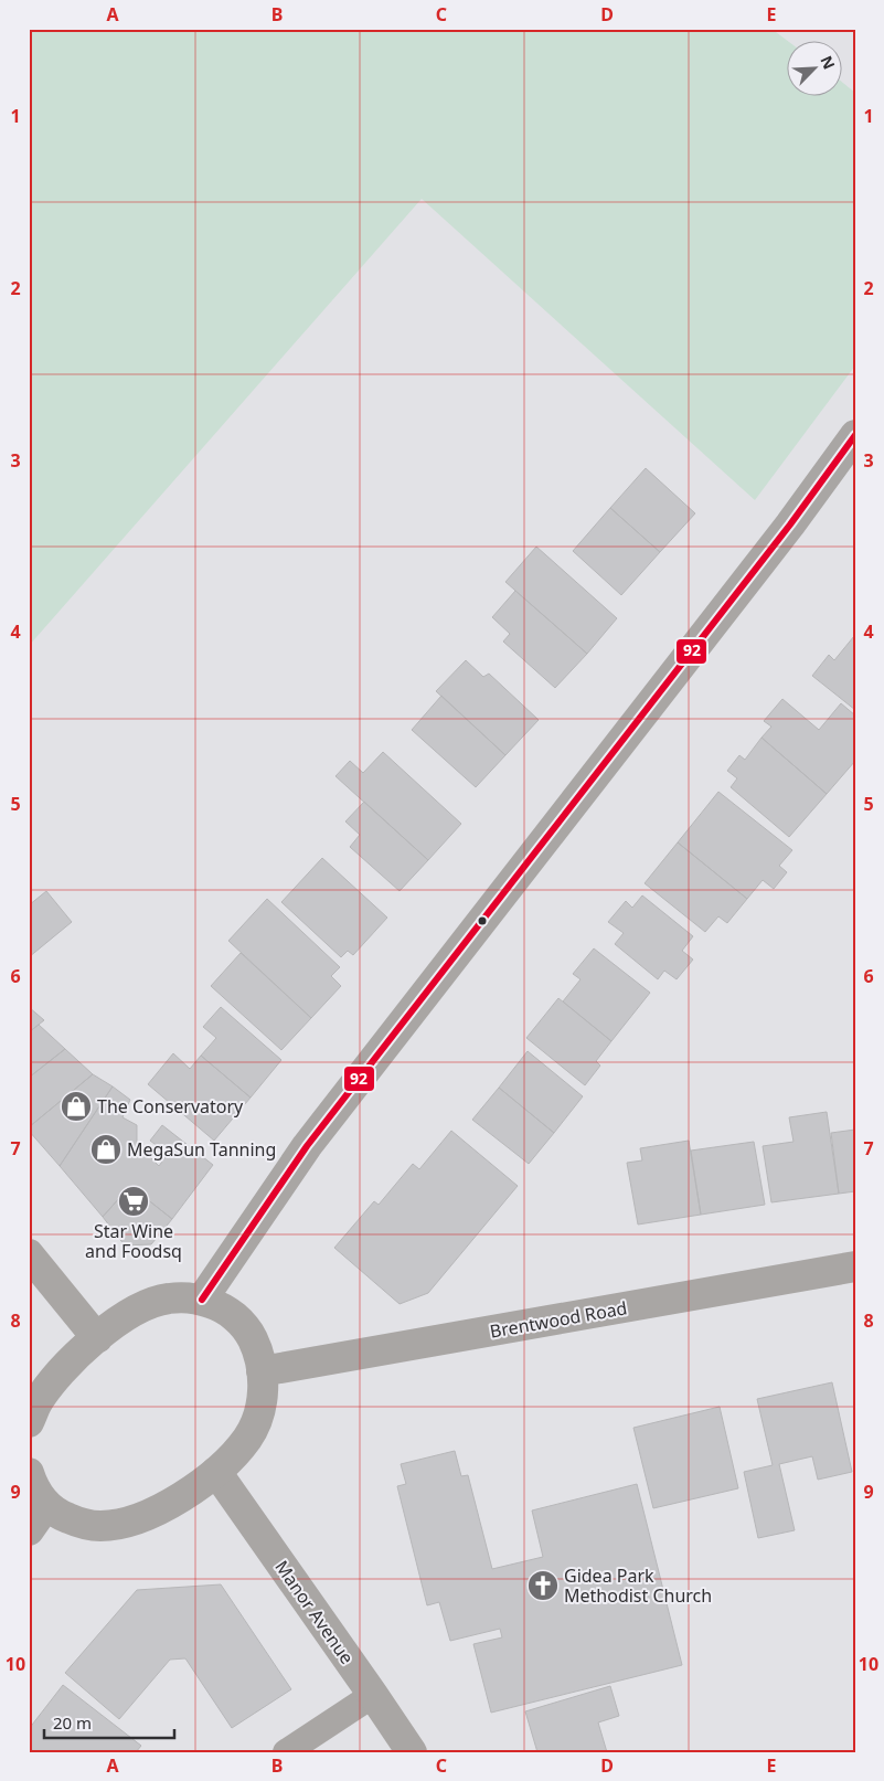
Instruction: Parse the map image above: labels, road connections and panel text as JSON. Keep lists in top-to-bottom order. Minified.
{"streets":{"street":["Brentwood Road","Manor Avenue"]},"places":{"shop":["The Conservatory","MegaSun Tanning"],"supermarket":["Star Wine and Foodsq"],"church":["Gidea Park Methodist Church"]},"lines":["transit line 92"],"scale_bar":"20 m","north":"top right","grid":{"columns":["A","B","C","D","E"],"rows":["1","2","3","4","5","6","7","8","9","10"]}}
